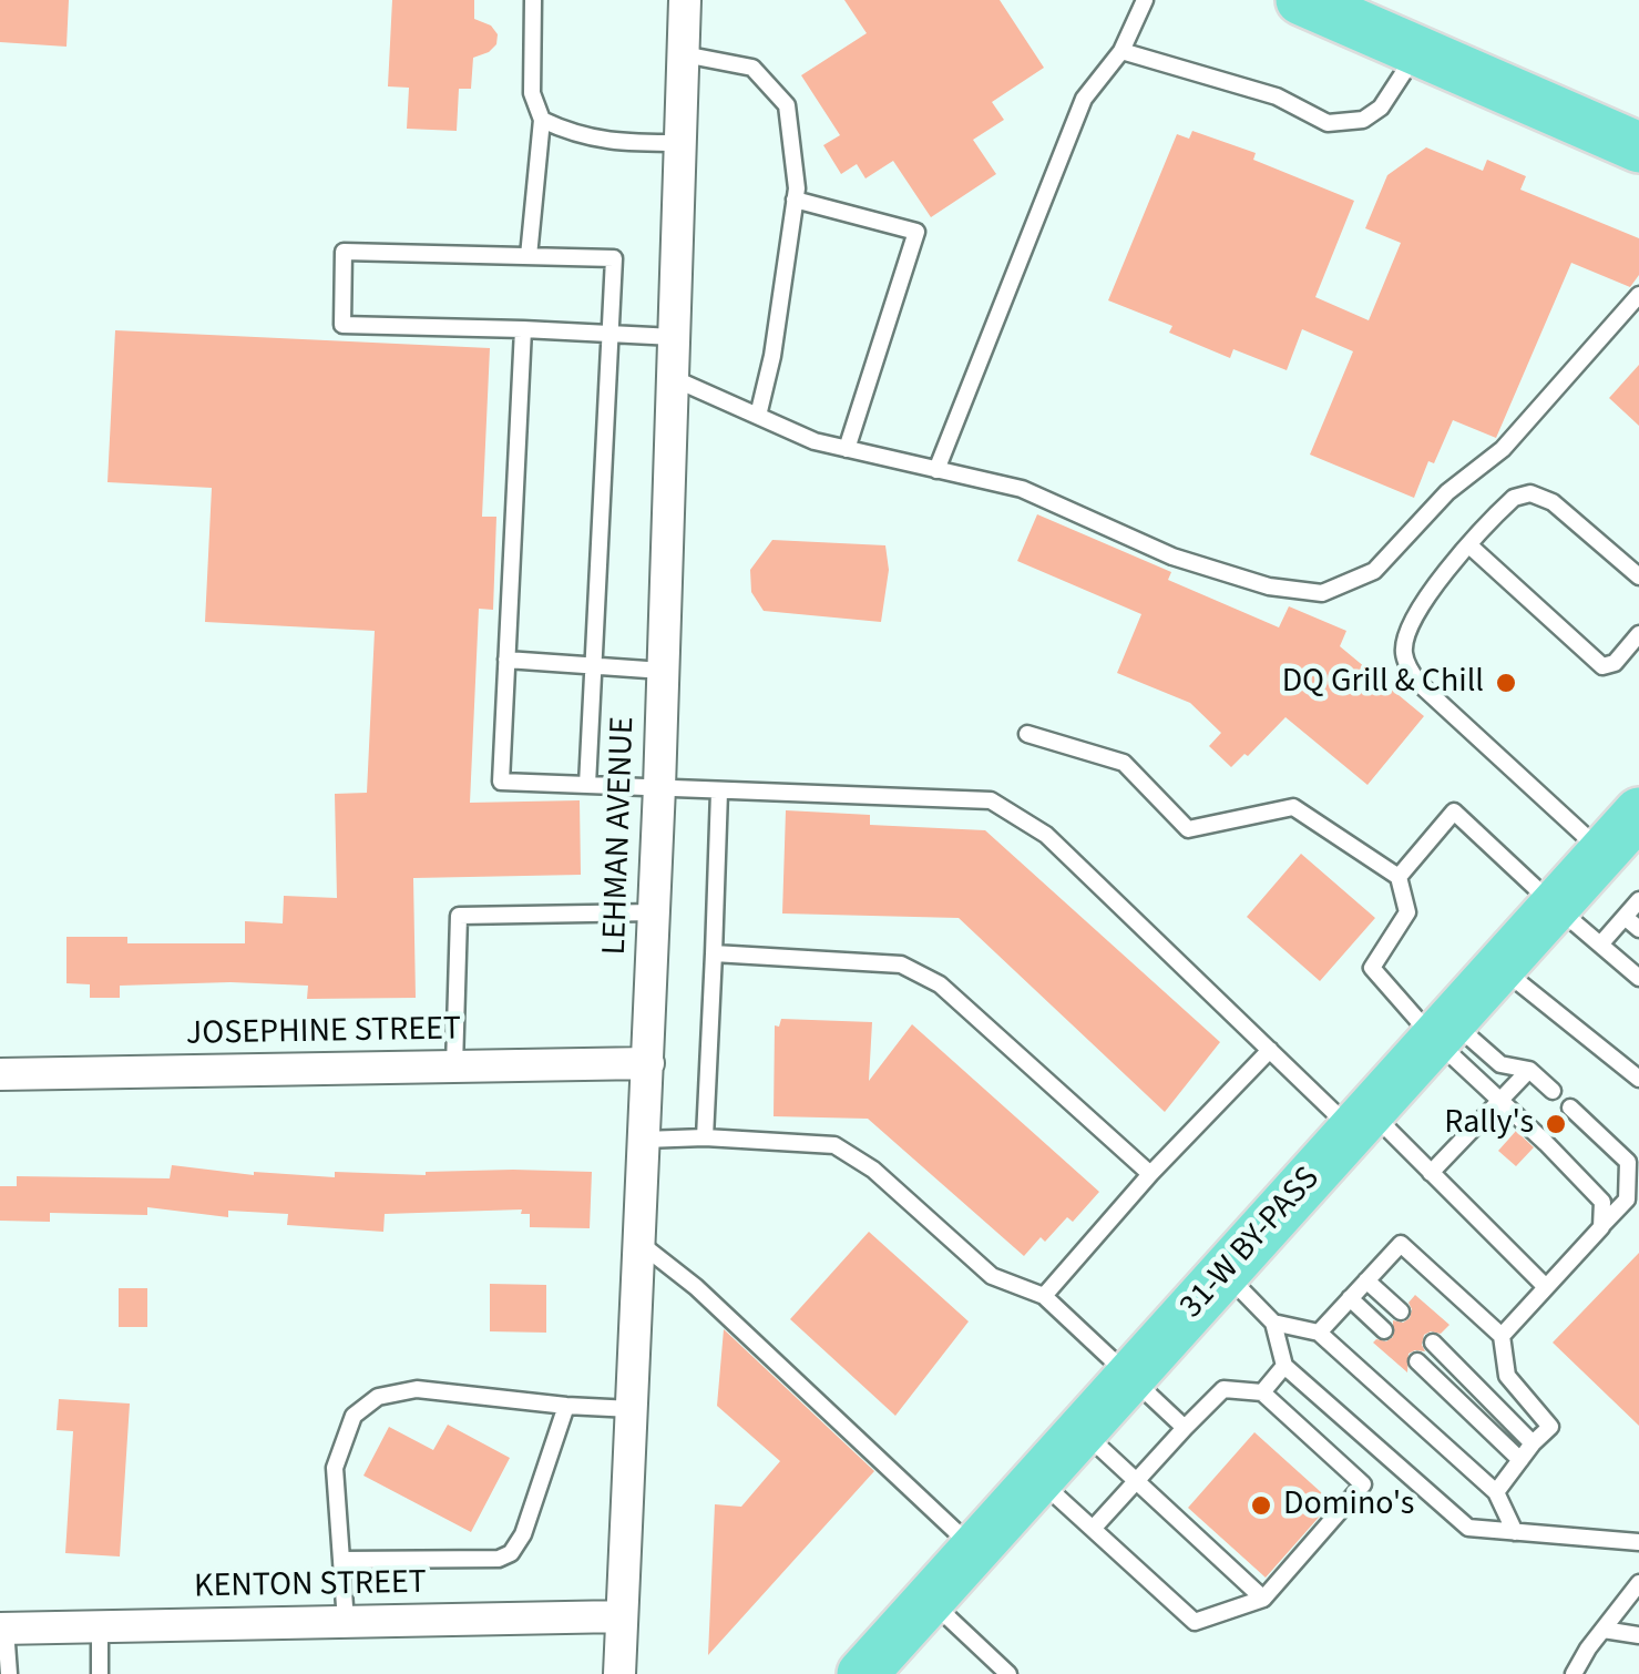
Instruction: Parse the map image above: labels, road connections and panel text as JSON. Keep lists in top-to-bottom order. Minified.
{"streets":{"main road":["31-W BY-PASS"],"street":["LEHMAN AVENUE","JOSEPHINE STREET","KENTON STREET"]},"crossings":[["LEHMAN AVENUE","JOSEPHINE STREET"],["LEHMAN AVENUE","KENTON STREET"]],"places":["DQ Grill & Chill","Rally's","Domino's"]}
